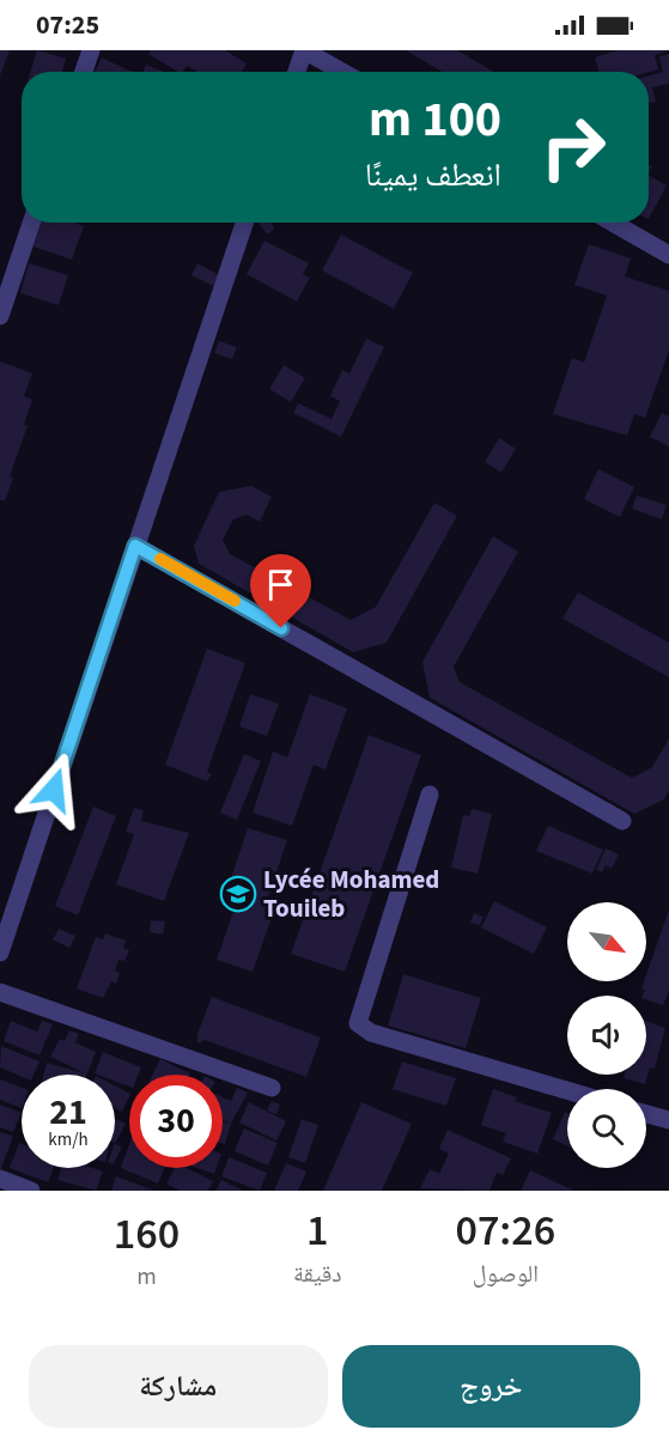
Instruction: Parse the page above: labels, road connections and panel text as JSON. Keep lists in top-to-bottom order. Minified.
{"places":{"school or university":["Lycée Mohamed Touileb"]},"north":"bottom right","page":{"status":"07:25","turn":["100 m","انعطف يمينًا"],"speed":"21 km/h","limit":"30","eta":["07:26","الوصول","1","دقيقة","160","m"],"buttons":["خروج","مشاركة"]}}
